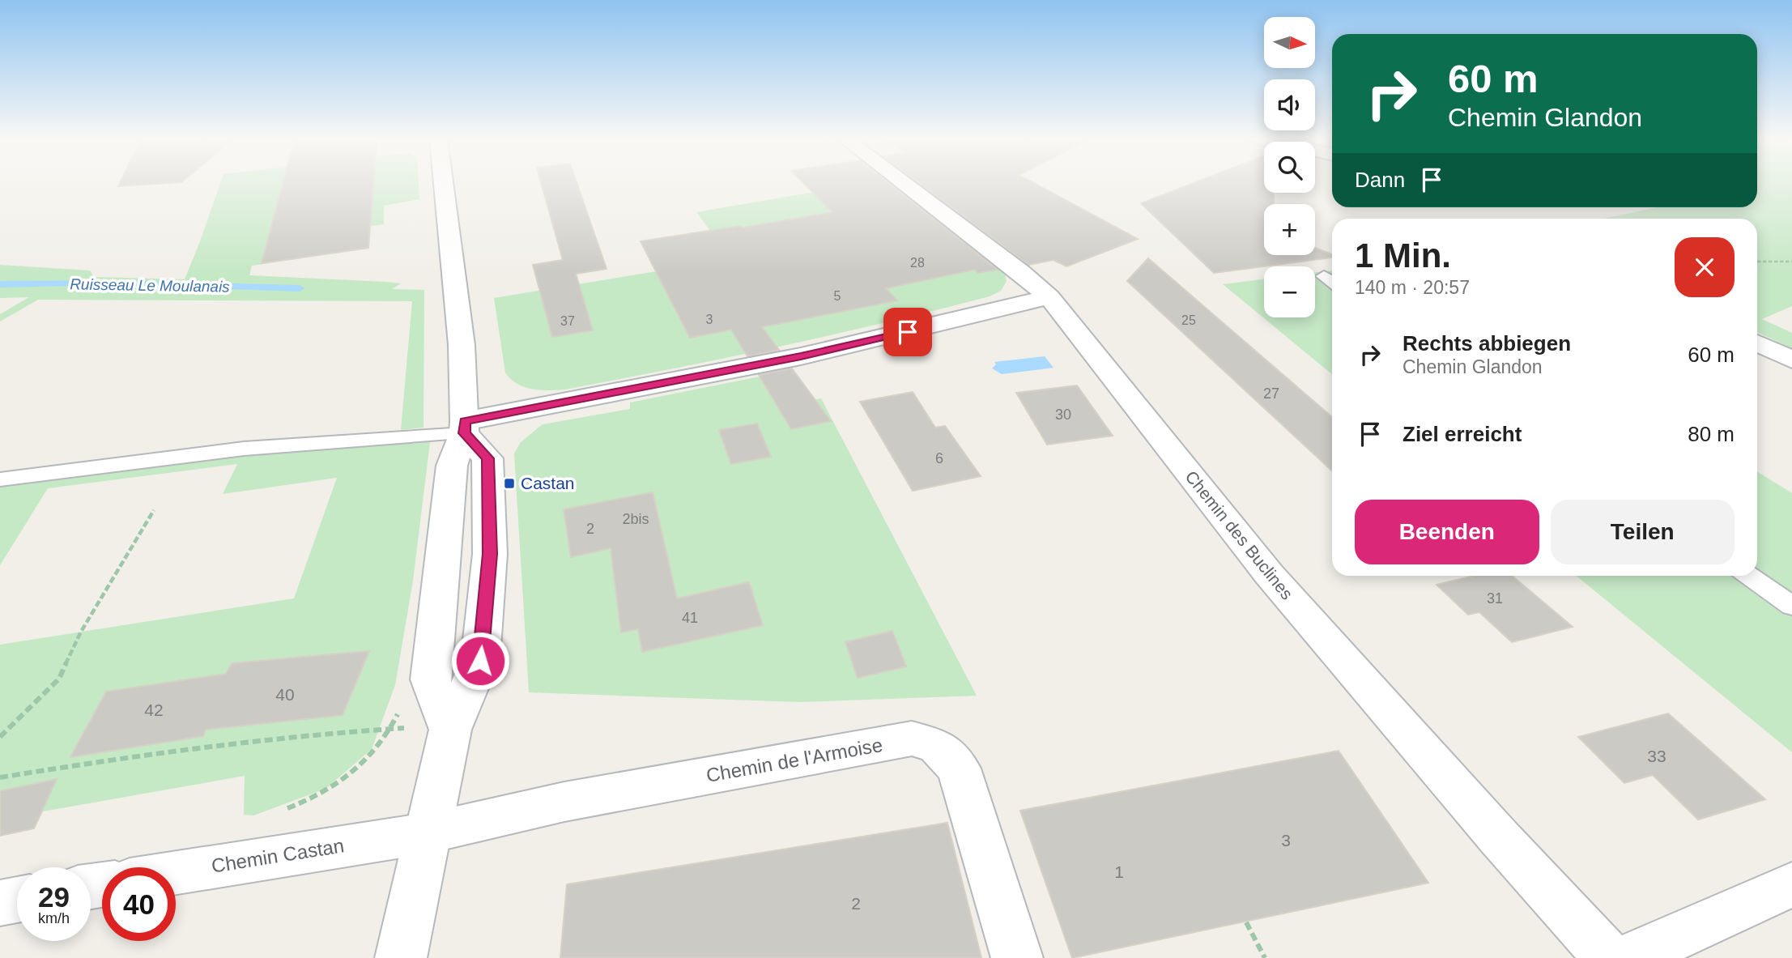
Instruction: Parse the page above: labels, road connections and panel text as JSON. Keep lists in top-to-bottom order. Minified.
{"streets":{"street":["Chemin des Buclines","Chemin de l'Armoise","Chemin Castan"]},"crossings":[["Chemin de l'Armoise","Chemin Castan"]],"water":["Ruisseau Le Moulanais"],"places":{"transit":["Castan"]},"house_numbers":["28","5","3","25","37","27","30","6","2bis","2","31","41","40","42","33","3","1","2"],"north":"right","page":{"map_buttons":["+","−"],"turn":["60 m","Chemin Glandon"],"then":"Dann","heading":["1 Min.","140 m · 20:57"],"list":[{"name":"Rechts abbiegen","note":"Chemin Glandon","value":"60 m"},{"name":"Ziel erreicht","value":"80 m"}],"buttons":["Beenden","Teilen"],"speed":"29 km/h","limit":"40"}}
